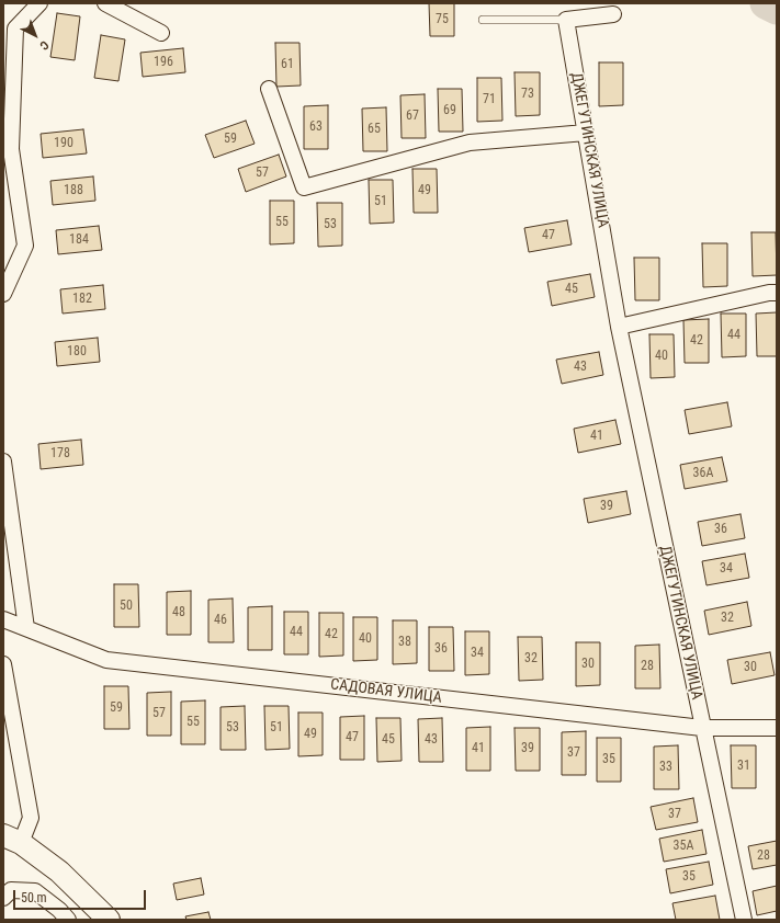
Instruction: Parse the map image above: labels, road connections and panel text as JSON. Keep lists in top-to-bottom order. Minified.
{"streets":{"street":["ДЖЕГУТИНСКАЯ УЛИЦА","САДОВАЯ УЛИЦА"]},"crossings":[["ДЖЕГУТИНСКАЯ УЛИЦА","САДОВАЯ УЛИЦА"]],"house_numbers":["75","196","61","73","71","69","67","63","65","59","190","57","188","49","51","55","53","47","184","45","182","44","42","180","40","43","41","178","36А","39","36","34","50","48","32","46","44","42","40","38","36","34","32","30","28","30","59","57","55","53","51","49","47","45","43","41","39","37","35","31","33","37","35А","28","35"],"scale_bar":"50 m","north":"bottom right"}
